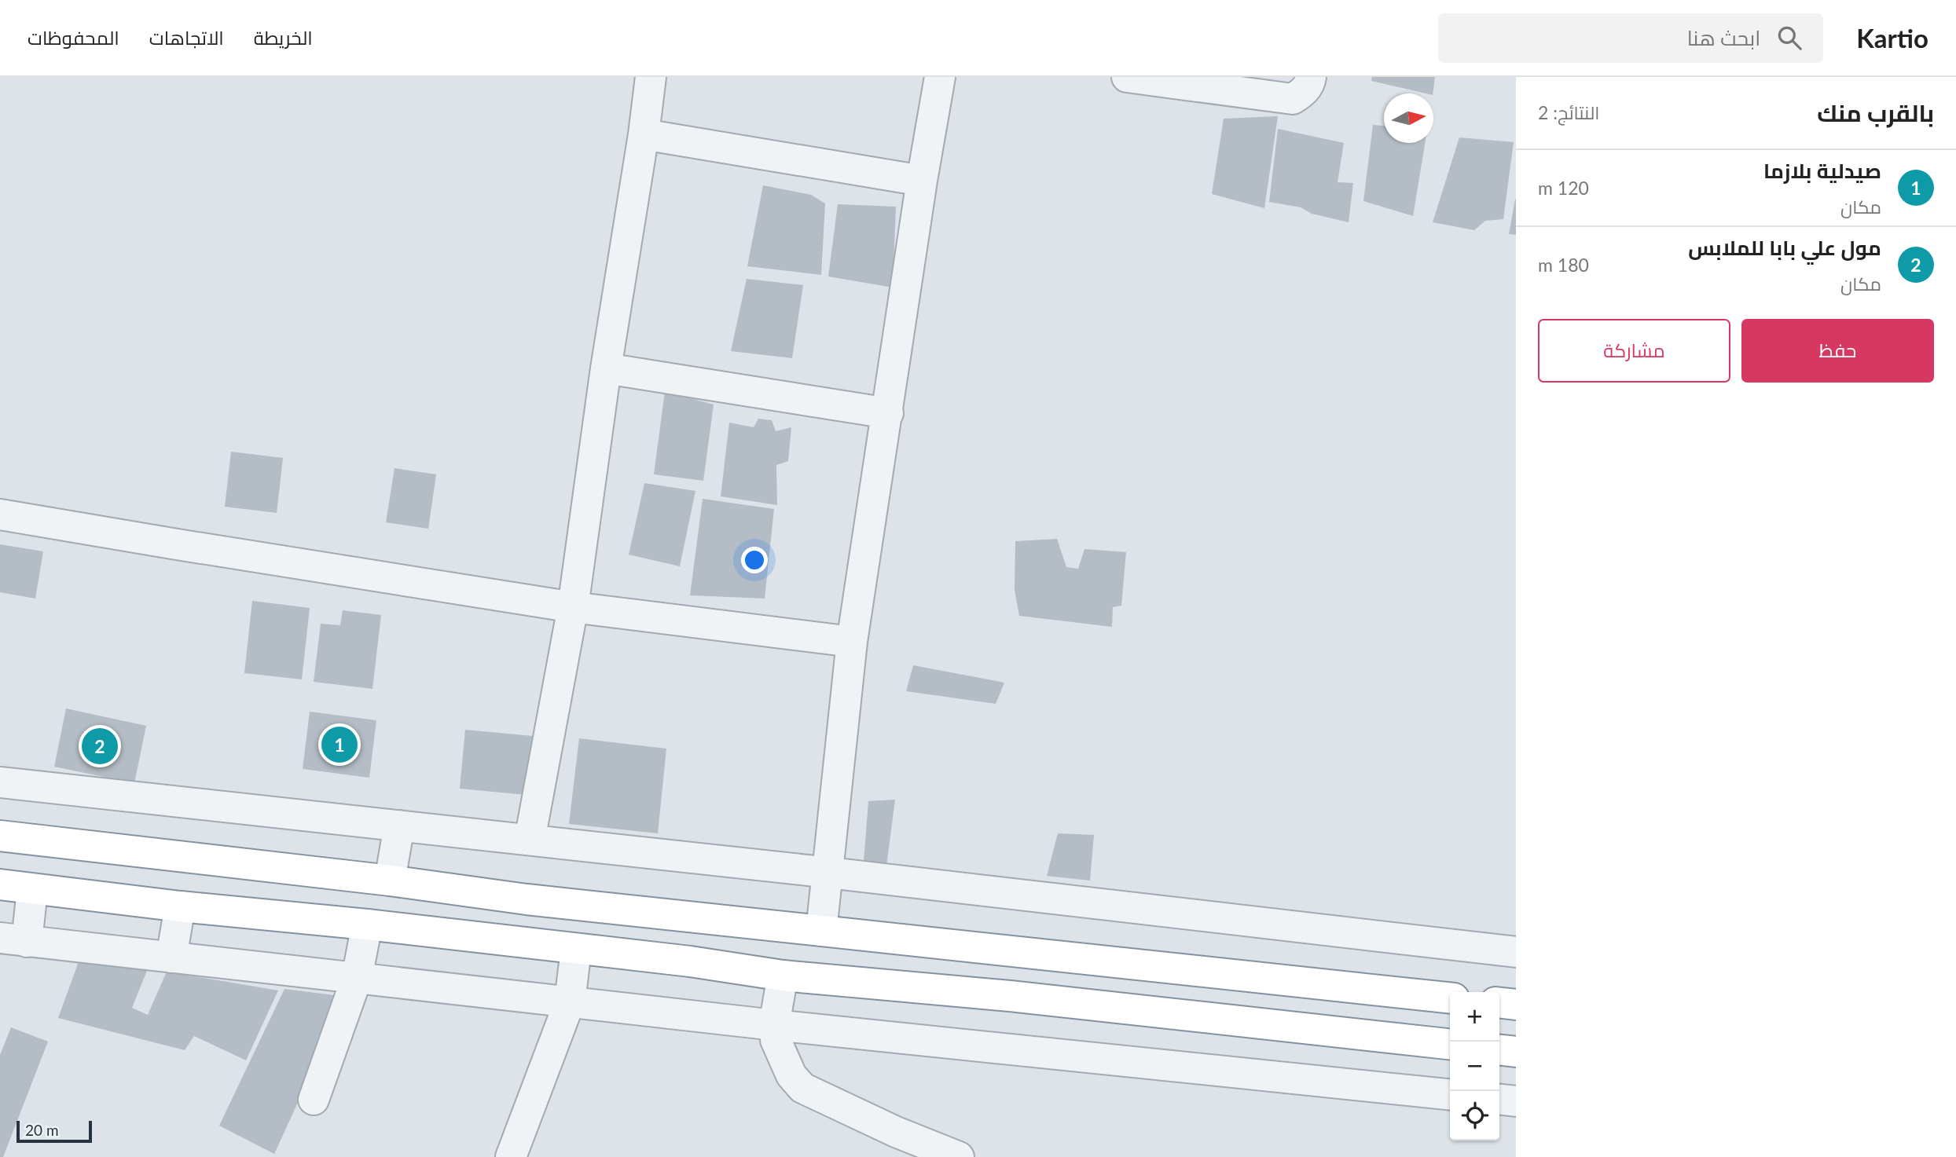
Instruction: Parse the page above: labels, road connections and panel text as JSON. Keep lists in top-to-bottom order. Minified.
{"scale_bar":"20 m","north":"right","page":{"header":"Kartio","search":"ابحث هنا","nav":["الخريطة","الاتجاهات","المحفوظات"],"heading":["بالقرب منك","النتائج: 2"],"list":[{"mark":"1","name":"صيدلية بلازما","note":"مكان","value":"120 m"},{"mark":"2","name":"مول علي بابا للملابس","note":"مكان","value":"180 m"}],"buttons":["حفظ","مشاركة"],"pins":["1","2"],"map_buttons":["+","−"],"scale":"20 m"}}
